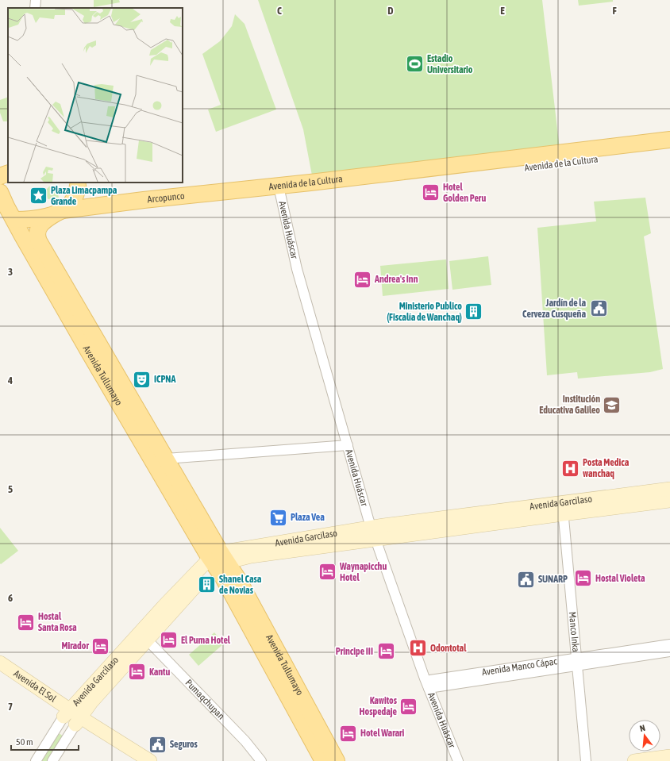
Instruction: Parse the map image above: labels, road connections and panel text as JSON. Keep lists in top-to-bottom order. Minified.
{"streets":{"main road":["Avenida de la Cultura","Arcopunco","Avenida Tullumayo"],"street":["Avenida Huáscar","Avenida Garcilaso","Manco Inka","Avenida Manco Cápac","Avenida El Sol","Pumaqchupan"]},"crossings":[["Avenida de la Cultura","Arcopunco"],["Avenida de la Cultura","Avenida Huáscar"],["Arcopunco","Avenida Huáscar"],["Arcopunco","Avenida Tullumayo"],["Avenida Huáscar","Avenida Garcilaso"],["Avenida Huáscar","Avenida Manco Cápac"],["Avenida Tullumayo","Avenida Garcilaso"],["Avenida Garcilaso","Manco Inka"],["Avenida Garcilaso","Avenida El Sol"],["Avenida Garcilaso","Pumaqchupan"],["Manco Inka","Avenida Manco Cápac"]],"places":{"sports":["Estadio Universitario"],"hotel":["Hotel Golden Peru","Andrea's Inn","Waynapicchu Hotel","Hostal Violeta","Hostal Santa Rosa","El Puma Hotel","Mirador","Principe III","Kantu","Kawitos Hospedaje","Hotel Warari"],"place":["Plaza Limacpampa Grande"],"public building":["Jardín de la Cerveza Cusqueña","SUNARP","Seguros"],"building":["Ministerio Publico (Fiscalía de Wanchaq)","Shanel Casa de Novias"],"theatre":["ICPNA"],"school or university":["Institución Educativa Galileo"],"hospital":["Posta Medica wanchaq","Odontotal"],"supermarket":["Plaza Vea"]},"scale_bar":"50 m","north":"top","grid":{"columns":["C","D","E","F"],"rows":["3","4","5","6","7"]}}
